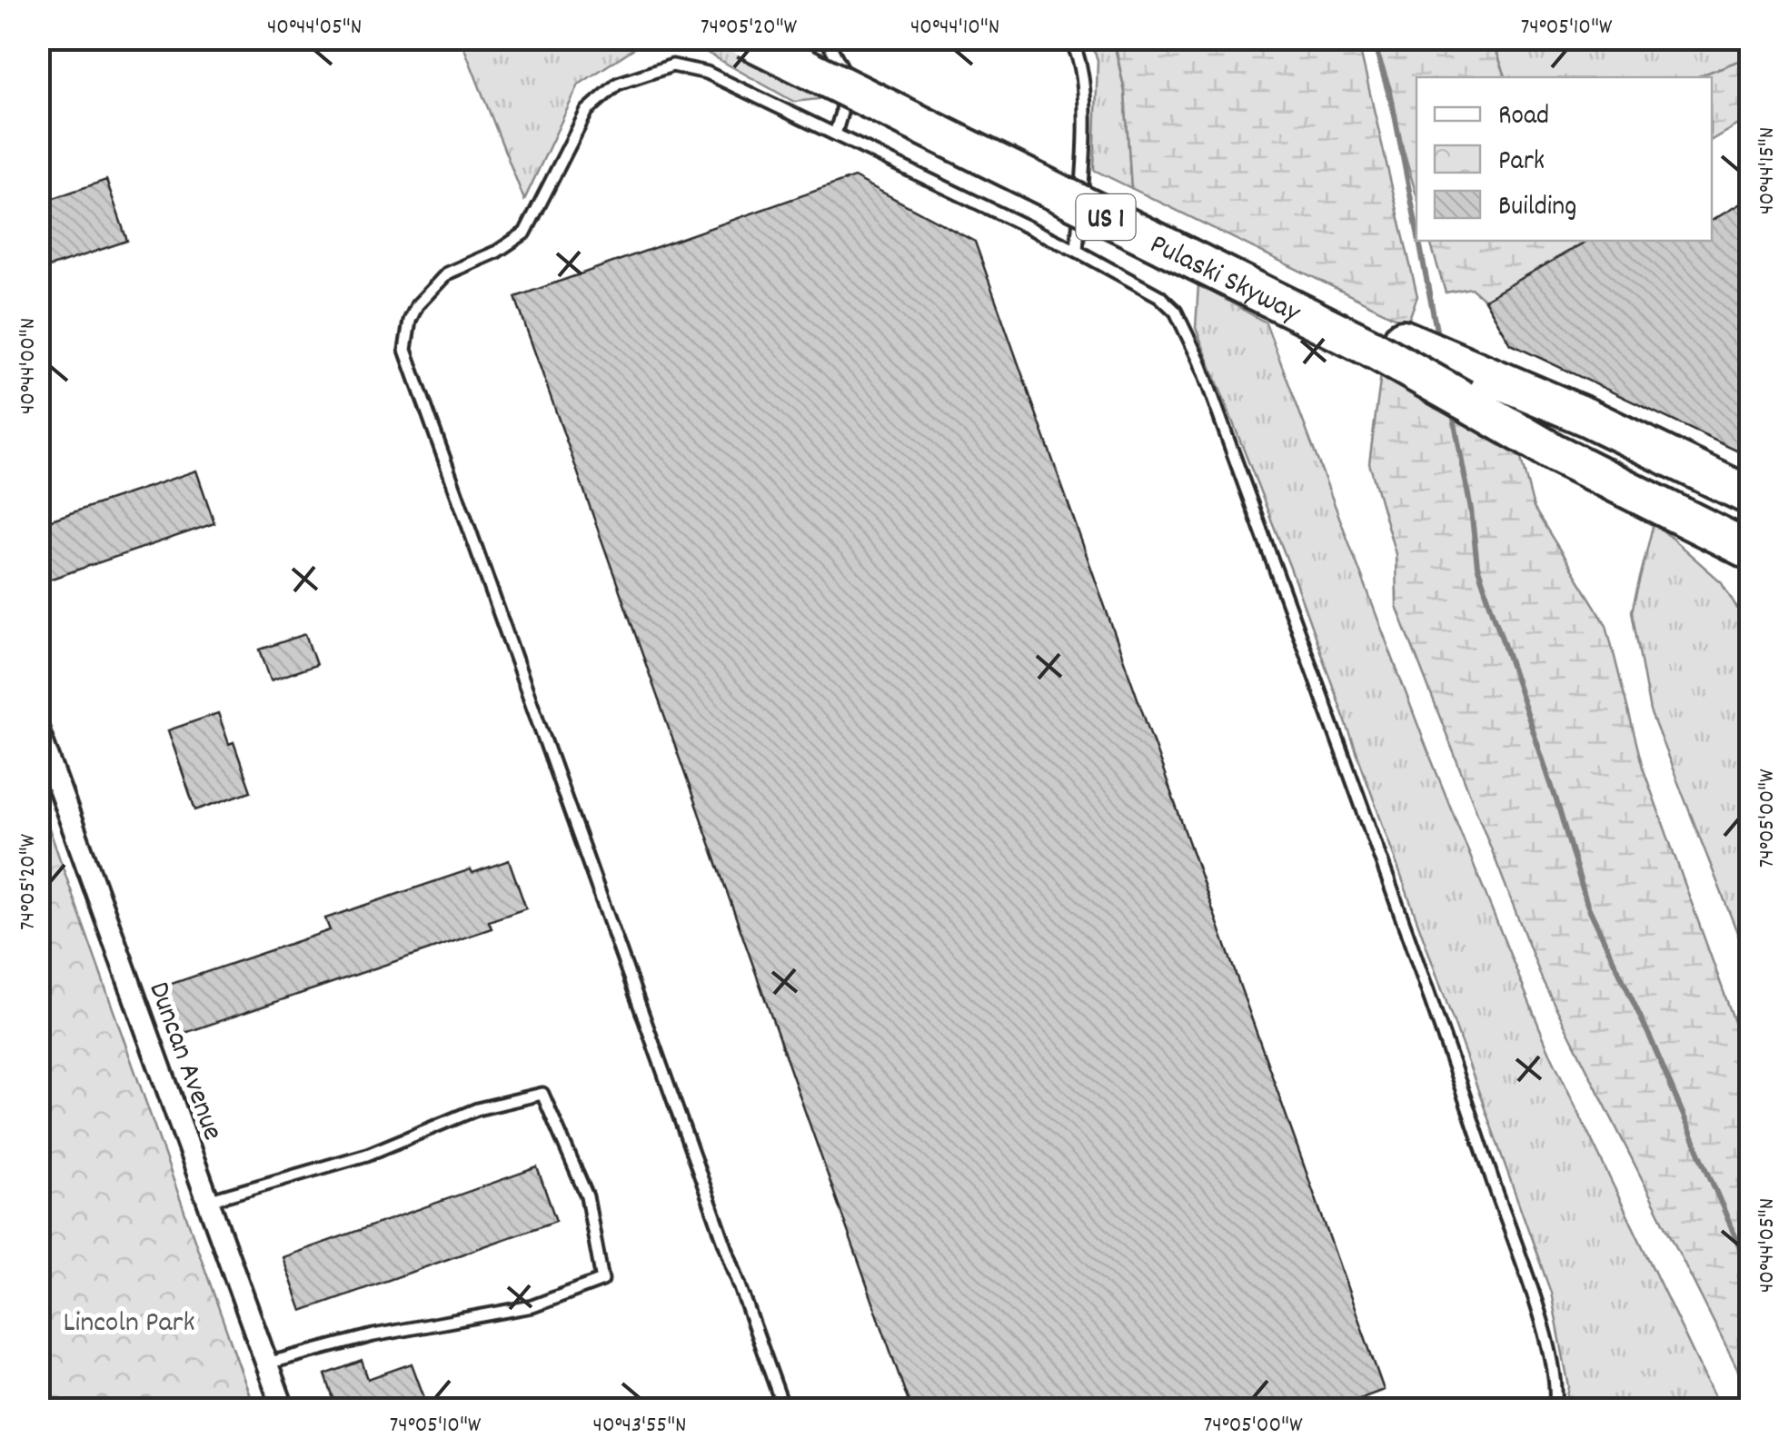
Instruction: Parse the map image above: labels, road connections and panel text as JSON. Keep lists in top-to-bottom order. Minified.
{"streets":{"highway":["US 1","Pulaski Skyway"],"street":["Duncan Avenue"]},"parks":["Lincoln Park"],"legend":["Road","Park","Building"],"coordinates":["40°44'05\"N","74°05'20\"W","40°44'10\"N","74°05'10\"W","40°44'15\"N","40°44'00\"N","74°05'00\"W","40°43'55\"N"]}
